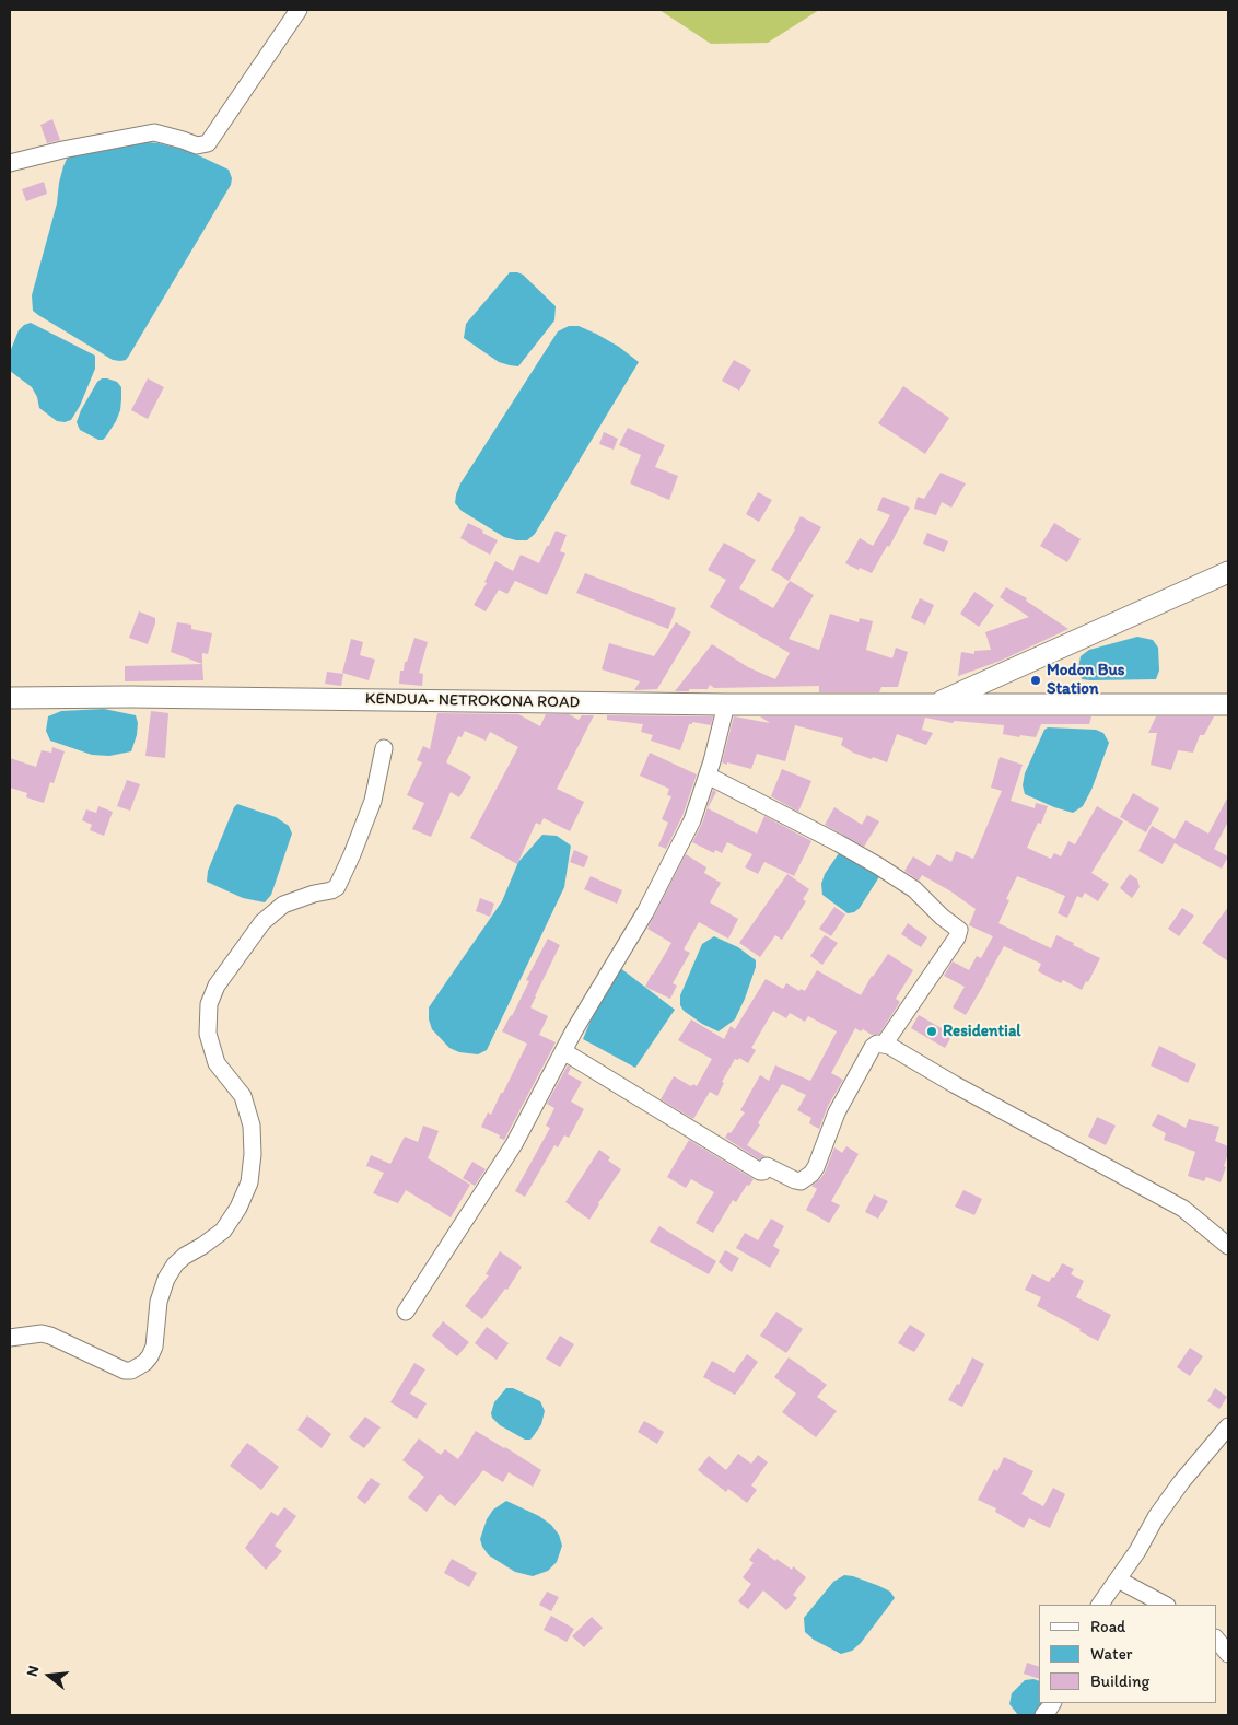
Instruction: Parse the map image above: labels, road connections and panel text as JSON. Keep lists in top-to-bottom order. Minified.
{"streets":{"main road":["KENDUA- NETROKONA ROAD"]},"places":["Modon Bus Station","Residential"],"legend":["Road","Water","Building"],"north":"left"}
